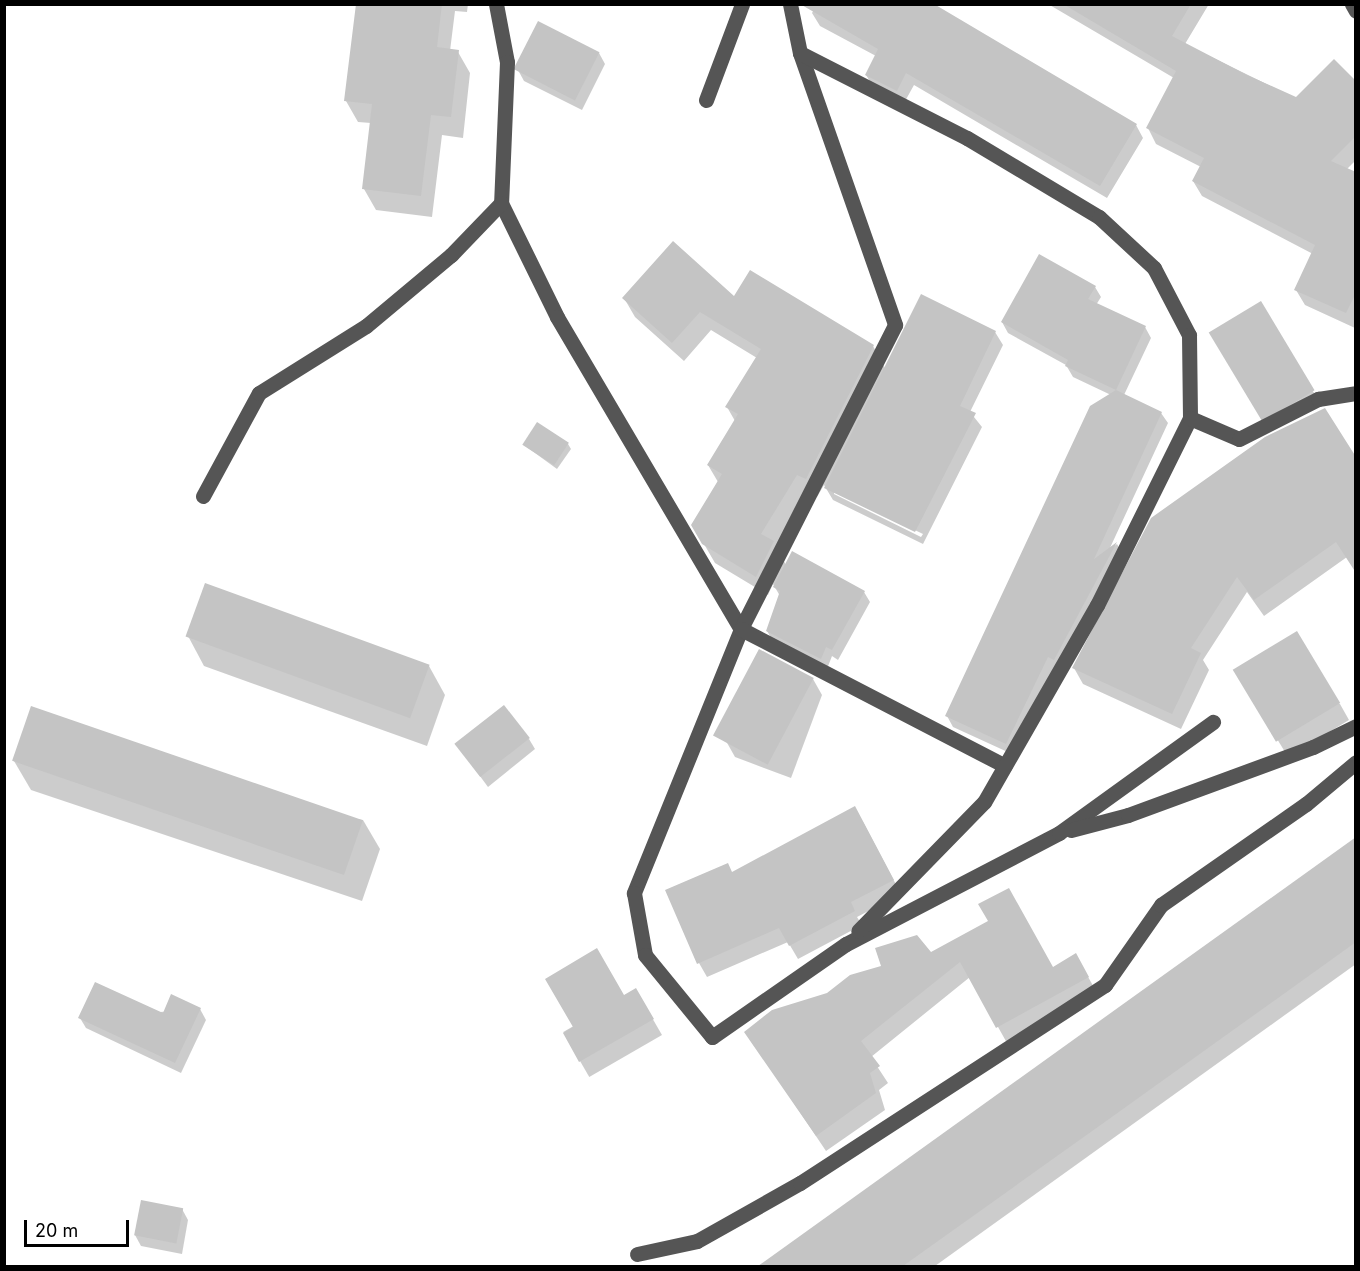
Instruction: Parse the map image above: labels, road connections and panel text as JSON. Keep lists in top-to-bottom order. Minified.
{"scale_bar":"20 m"}
